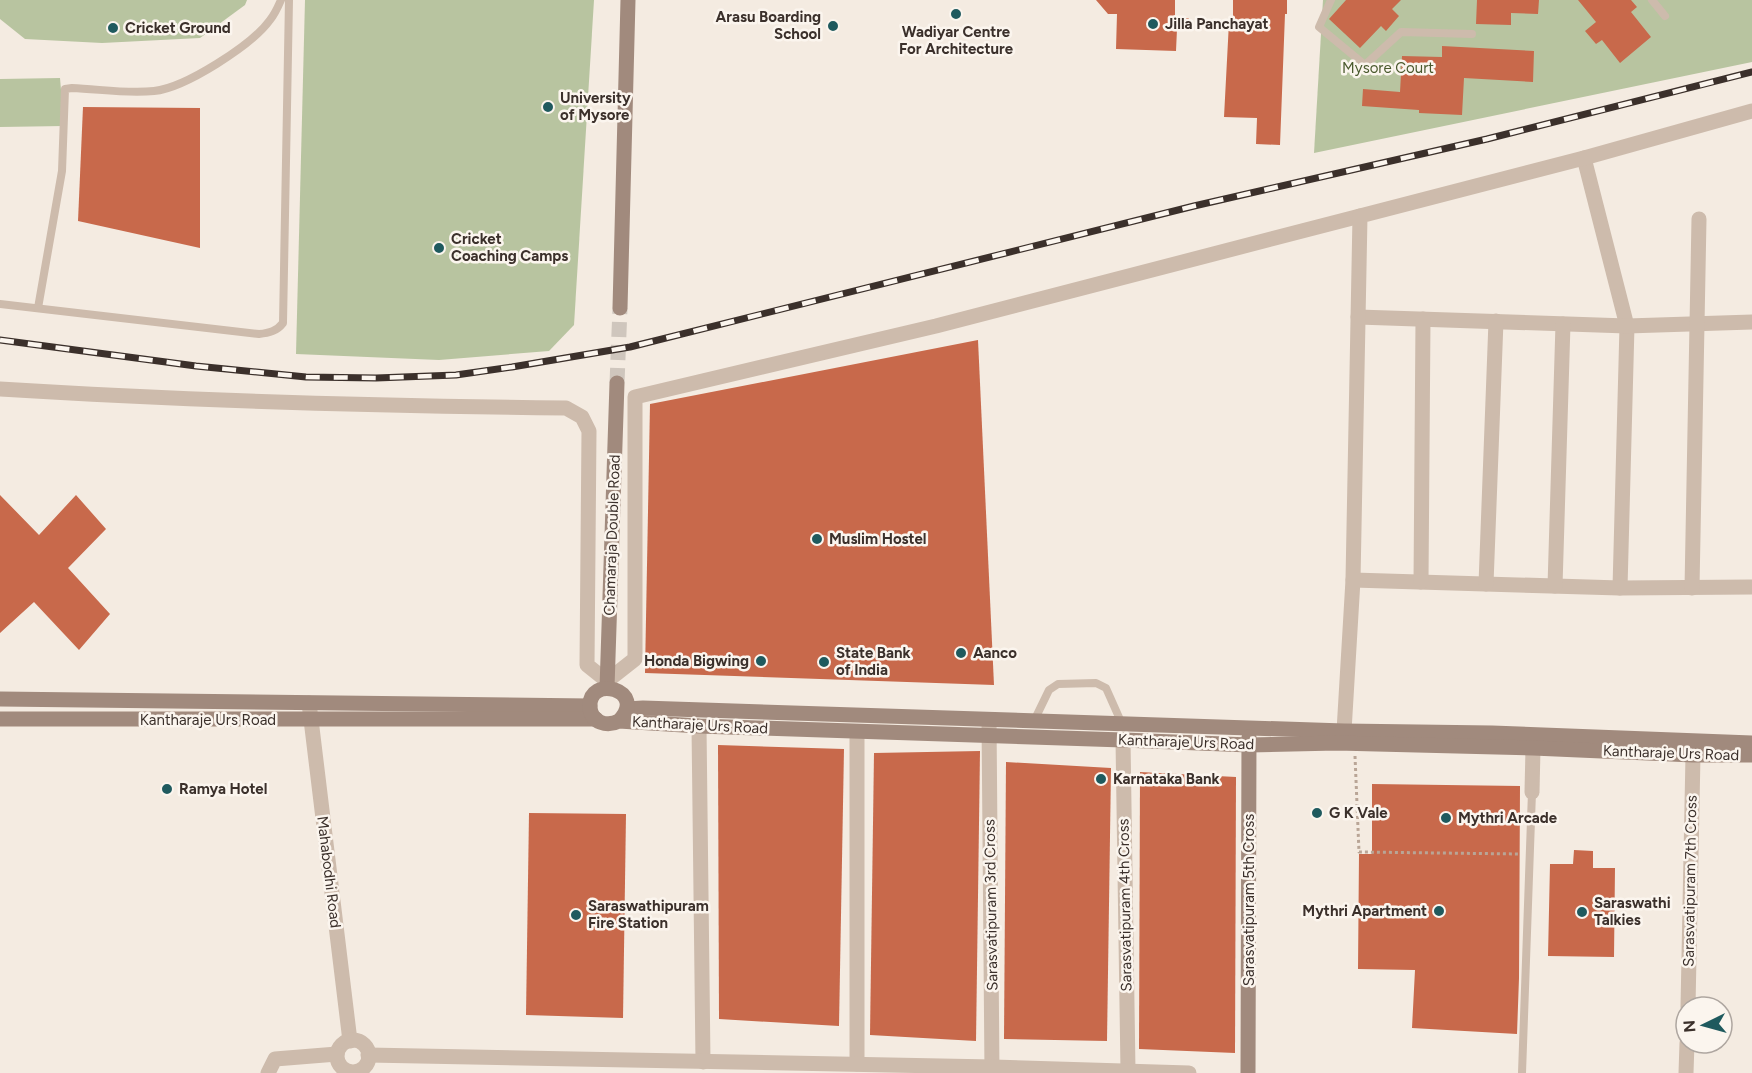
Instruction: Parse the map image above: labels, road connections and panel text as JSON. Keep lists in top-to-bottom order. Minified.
{"streets":{"street":["Chamaraja Double Road","Kantharaje Urs Road","Mahabodhi Road","Sarasvatipuram 7th Cross","Sarasvatipuram 5th Cross","Sarasvatipuram 3rd Cross","Sarasvatipuram 4th Cross"]},"crossings":[["Chamaraja Double Road","Kantharaje Urs Road"],["Kantharaje Urs Road","Mahabodhi Road"],["Kantharaje Urs Road","Sarasvatipuram 7th Cross"],["Kantharaje Urs Road","Sarasvatipuram 5th Cross"],["Kantharaje Urs Road","Sarasvatipuram 3rd Cross"],["Kantharaje Urs Road","Sarasvatipuram 4th Cross"]],"parks":["Mysore Court"],"places":["Wadiyar Centre For Architecture","Jilla Panchayat","Arasu Boarding School","Cricket Ground","University of Mysore","Cricket Coaching Camps","Muslim Hostel","Aanco","Honda Bigwing","State Bank of India","Karnataka Bank","Ramya Hotel","G K Vale","Mythri Arcade","Mythri Apartment","Saraswathi Talkies","Saraswathipuram Fire Station"],"north":"left"}
